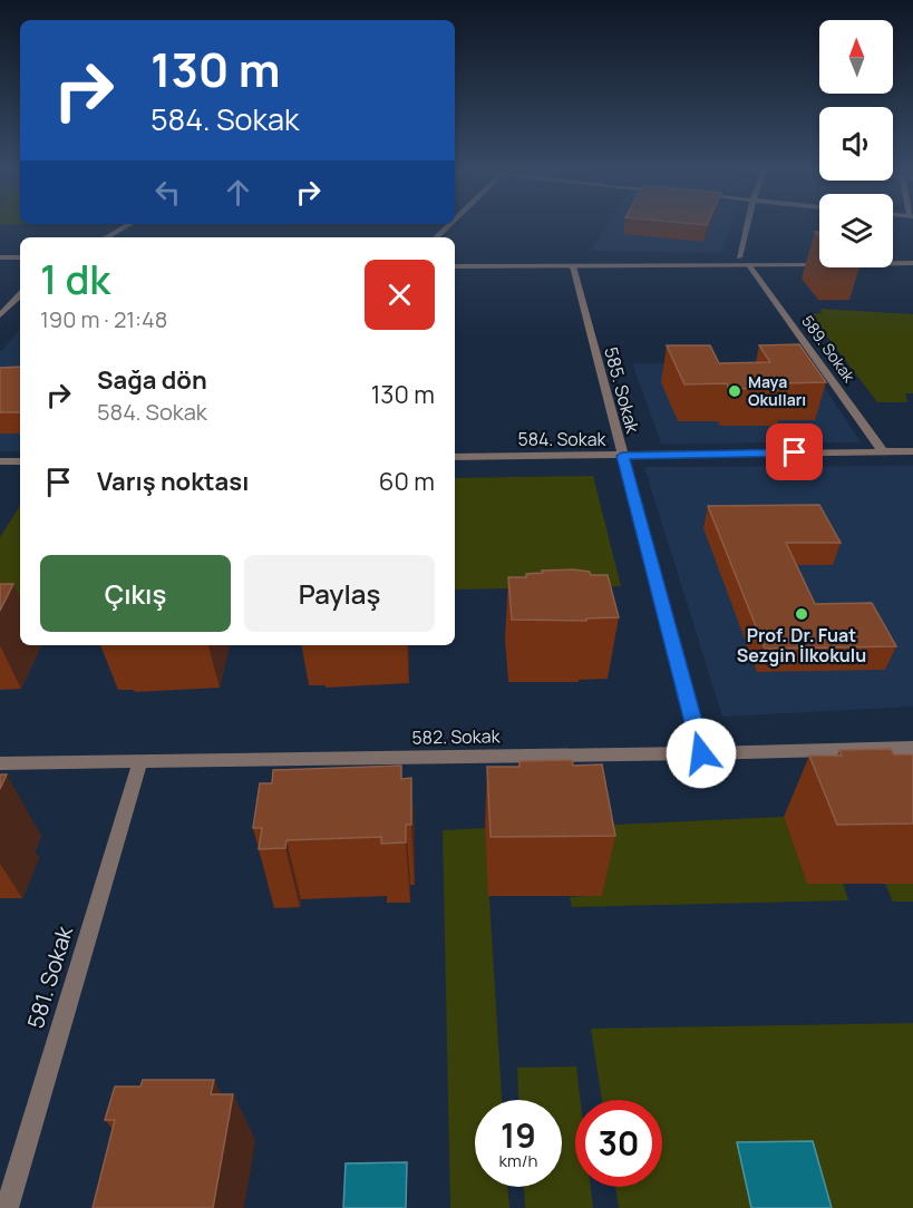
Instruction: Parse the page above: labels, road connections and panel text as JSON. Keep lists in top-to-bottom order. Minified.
{"streets":{"street":["589. Sokak","585. Sokak","584. Sokak","582. Sokak","581. Sokak"]},"crossings":[["589. Sokak","584. Sokak"],["585. Sokak","584. Sokak"],["585. Sokak","582. Sokak"],["582. Sokak","581. Sokak"]],"places":["Maya Okulları","Prof. Dr. Fuat Sezgin İlkokulu"],"north":"top","page":{"turn":["130 m","584. Sokak"],"heading":["1 dk","190 m · 21:48"],"list":[{"name":"Sağa dön","note":"584. Sokak","value":"130 m"},{"name":"Varış noktası","value":"60 m"}],"buttons":["Çıkış","Paylaş"],"speed":"19 km/h","limit":"30"}}
